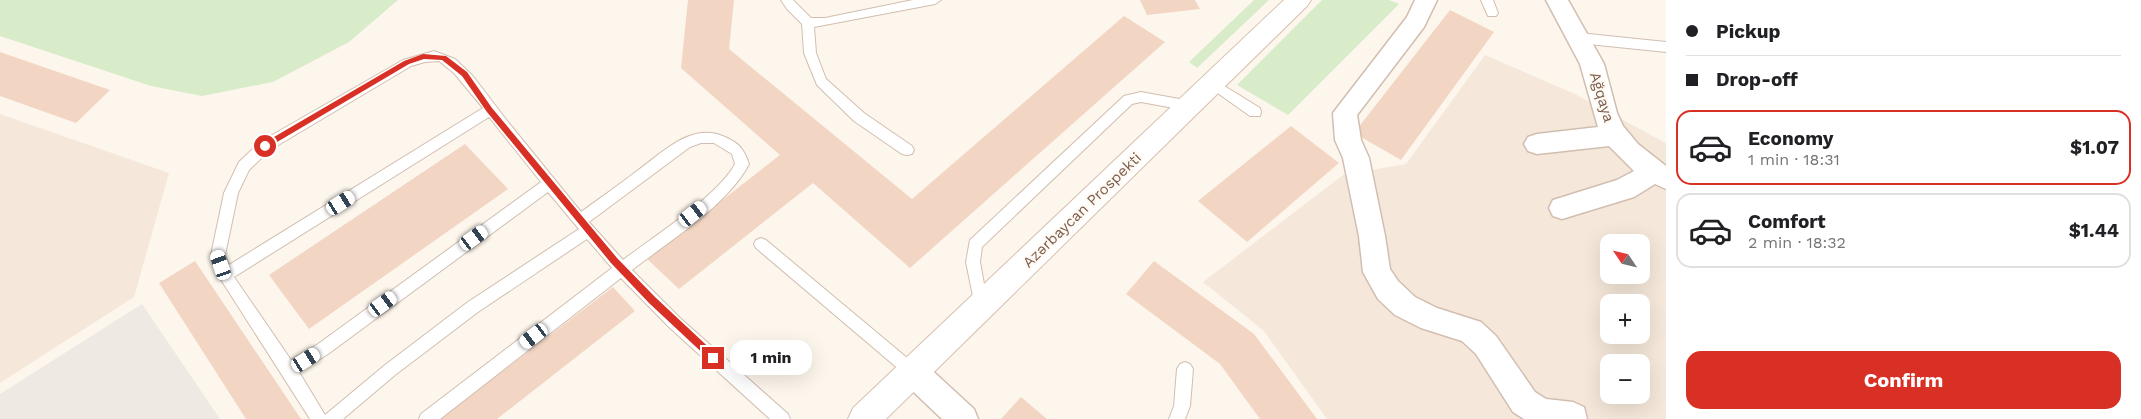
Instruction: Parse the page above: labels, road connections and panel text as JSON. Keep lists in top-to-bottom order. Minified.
{"streets":{"street":["Ağqaya","Azərbaycan Prospekti"]},"north":"top left","page":{"banner":["Pickup","Drop-off"],"list":[{"name":"Economy","note":"1 min · 18:31","value":"$1.07"},{"name":"Comfort","note":"2 min · 18:32","value":"$1.44"}],"map_buttons":["+","−"],"bubble":"1 min","buttons":"Confirm"}}
